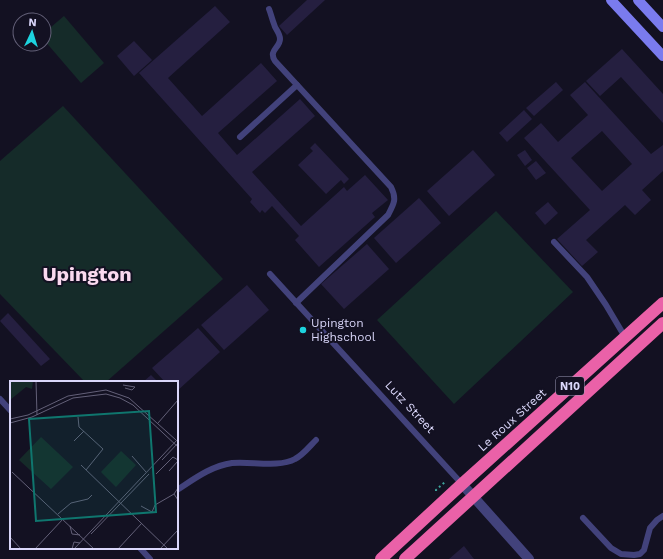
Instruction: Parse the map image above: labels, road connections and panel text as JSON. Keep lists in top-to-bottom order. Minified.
{"streets":{"highway":["N10","Le Roux Street"],"street":["Lutz Street"]},"crossings":[["N10","Lutz Street"],["Lutz Street","Le Roux Street"]],"districts":["Upington"],"places":["Upington Highschool"],"north":"top"}
